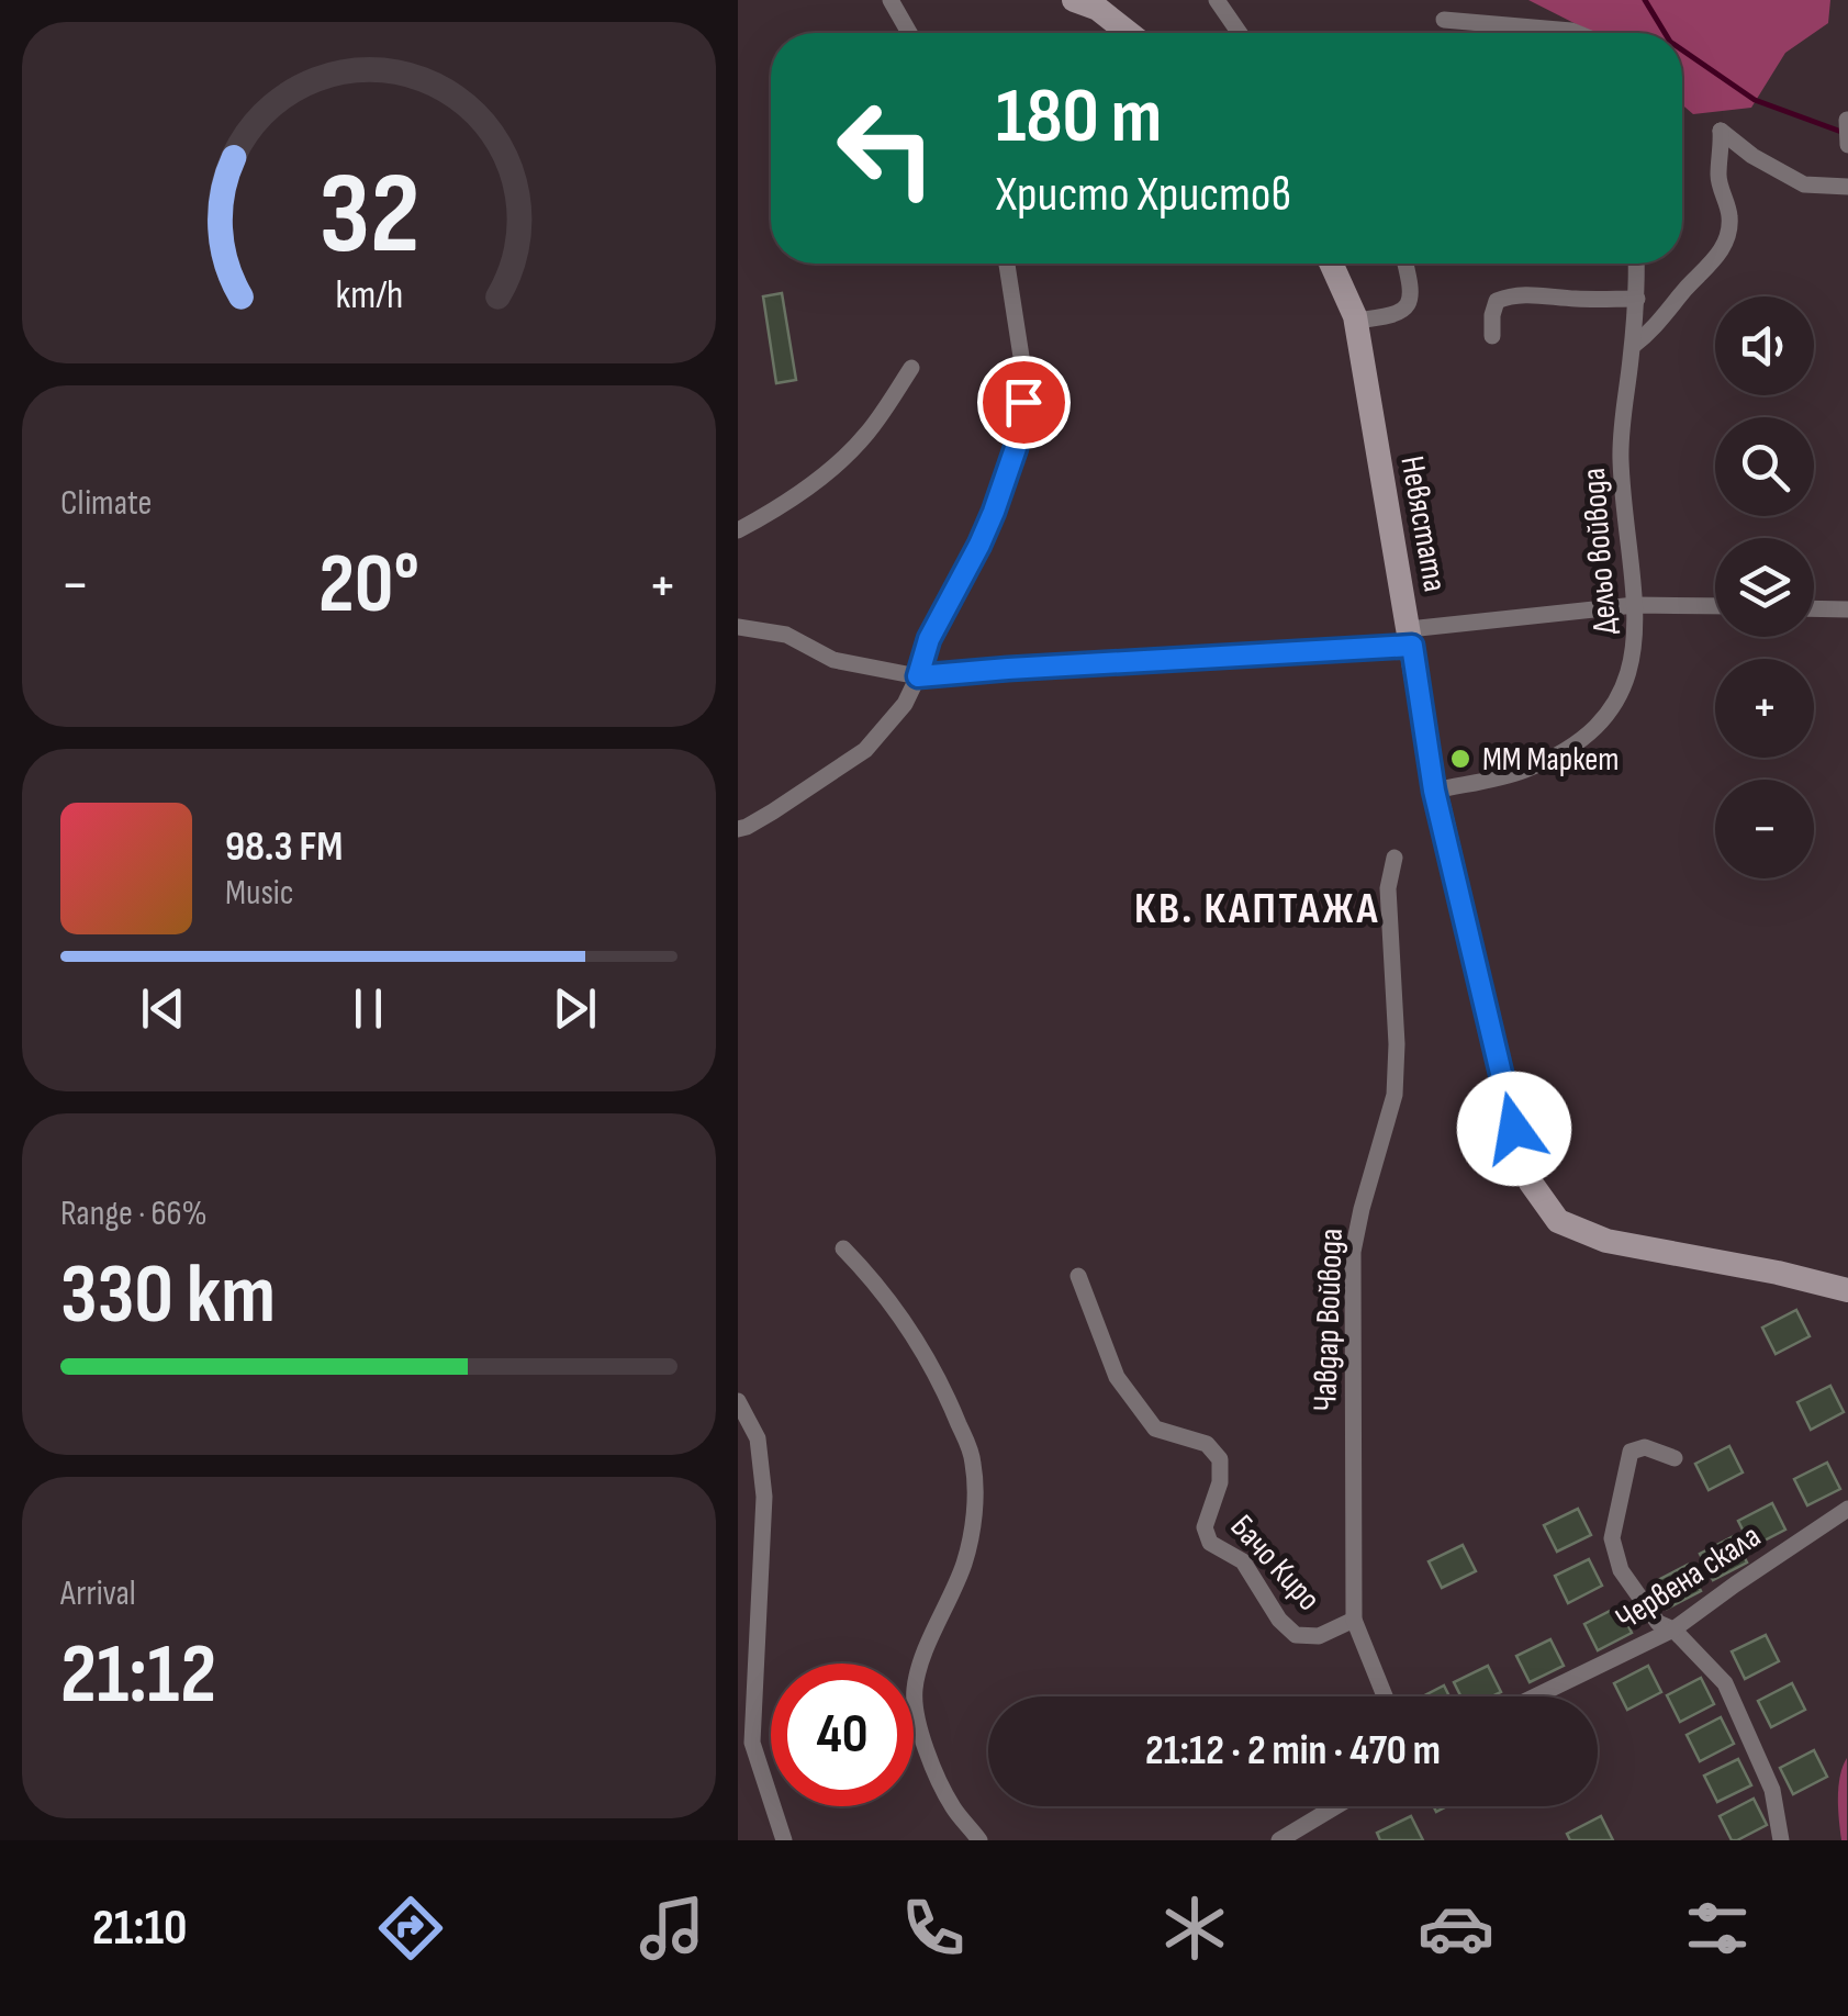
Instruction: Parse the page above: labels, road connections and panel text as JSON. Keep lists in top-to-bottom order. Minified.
{"streets":{"street":["Невястата","Дельо войвода","Чавдар Войвода","Бачо Киро","Червена скала"]},"crossings":[["Невястата","Дельо войвода"],["Чавдар Войвода","Бачо Киро"]],"districts":["КВ. КАПТАЖА"],"places":["ММ Маркет"],"page":{"turn":["180 m","Христо Христов"],"map_buttons":["+","−"],"tile":["Climate",["Range · 66%","330 km"],["Arrival","21:12"]],"heat":["−","20°","+"],"song":["98.3 FM","Music"],"limit":"40","trip":"21:12 · 2 min · 470 m","tabs":"21:10","gauge":["32","km/h"]}}
